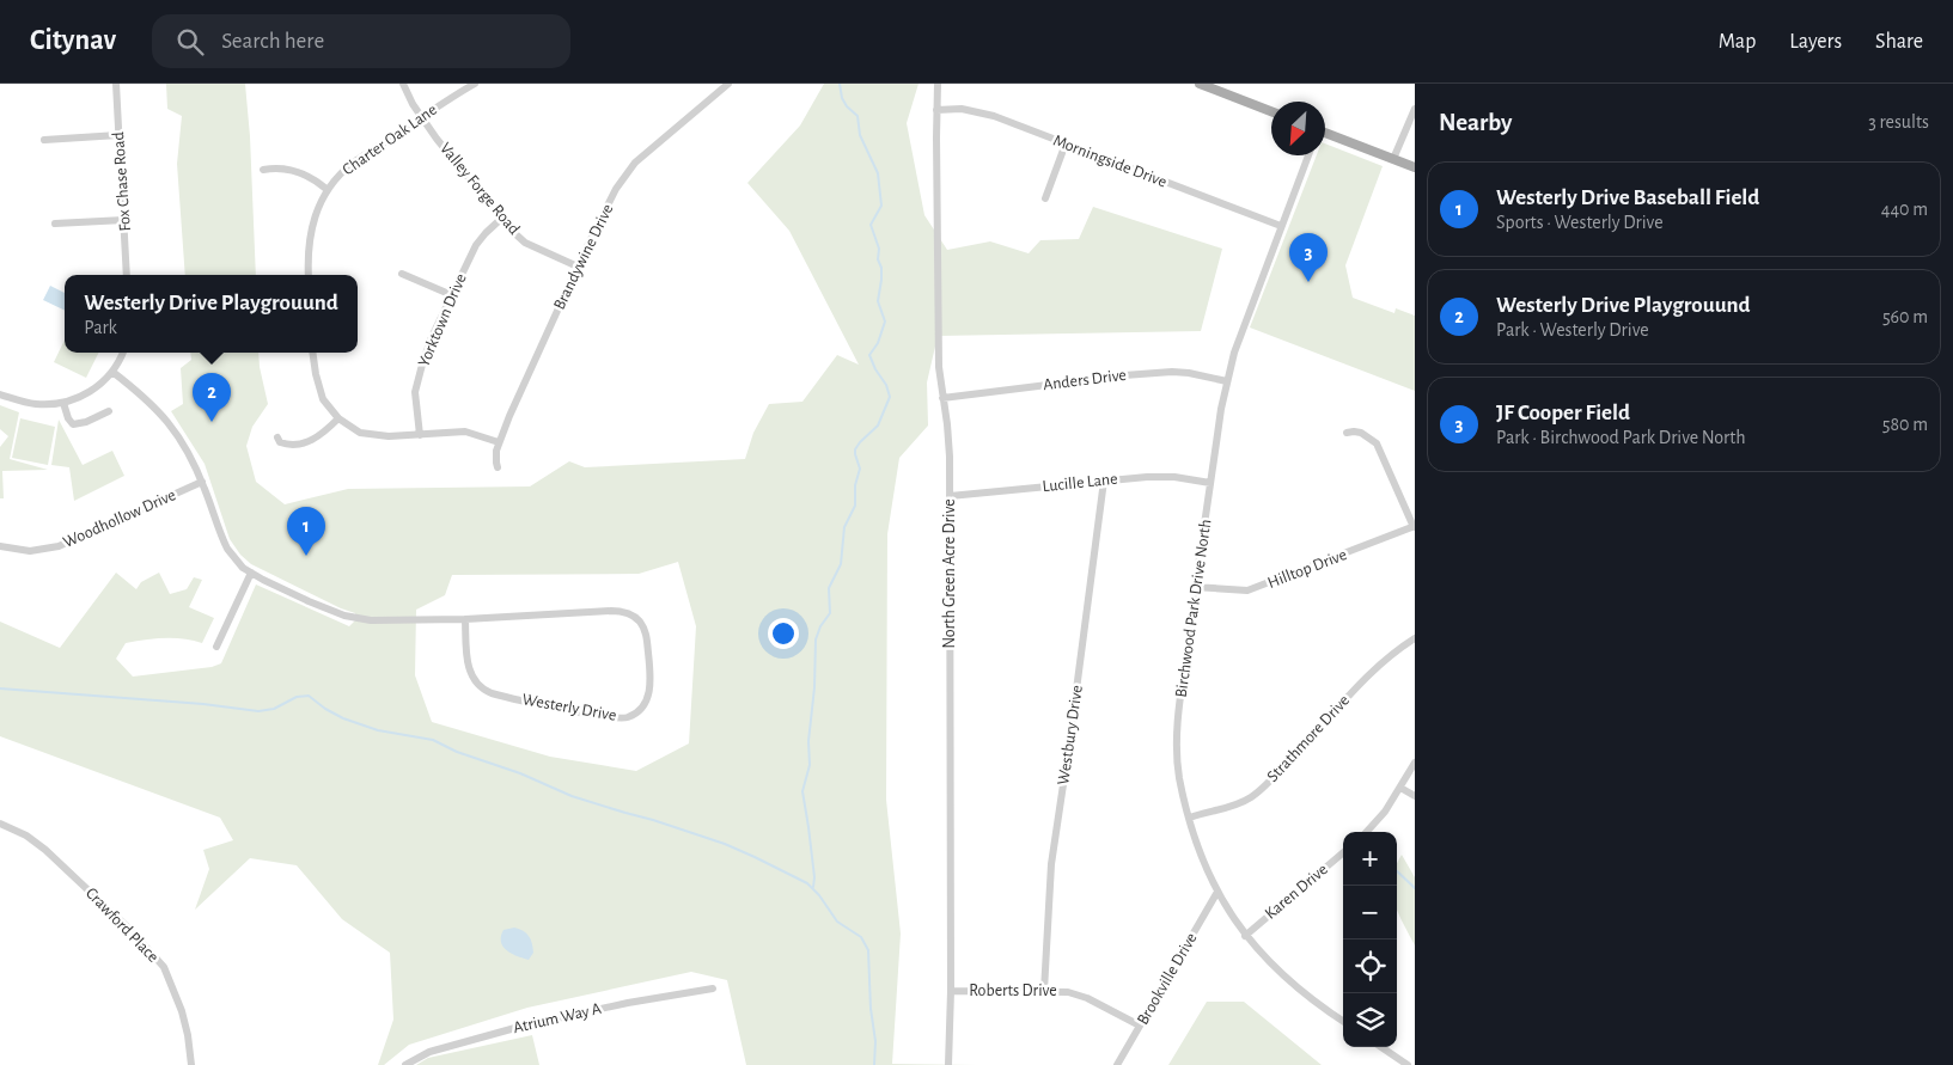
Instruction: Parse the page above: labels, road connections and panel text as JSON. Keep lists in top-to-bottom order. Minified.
{"streets":{"street":["Charter Oak Lane","Morningside Drive","Fox Chase Road","Valley Forge Road","Brandywine Drive","Yorktown Drive","Anders Drive","Lucille Lane","Woodhollow Drive","Hilltop Drive","North Green Acre Drive","Birchwood Park Drive North","Westerly Drive","Westbury Drive","Strathmore Drive","Karen Drive","Crawford Place","Brookville Drive","Roberts Drive","Atrium Way A"]},"crossings":[["Charter Oak Lane","Valley Forge Road"],["Morningside Drive","North Green Acre Drive"],["Morningside Drive","Birchwood Park Drive North"],["Valley Forge Road","Brandywine Drive"],["Valley Forge Road","Yorktown Drive"],["Anders Drive","North Green Acre Drive"],["Anders Drive","Birchwood Park Drive North"],["Lucille Lane","North Green Acre Drive"],["Lucille Lane","Birchwood Park Drive North"],["Lucille Lane","Westbury Drive"],["Woodhollow Drive","Westerly Drive"],["Hilltop Drive","Birchwood Park Drive North"],["North Green Acre Drive","Roberts Drive"],["Birchwood Park Drive North","Strathmore Drive"],["Birchwood Park Drive North","Karen Drive"],["Birchwood Park Drive North","Brookville Drive"],["Westbury Drive","Roberts Drive"],["Brookville Drive","Roberts Drive"]],"north":"bottom left","page":{"header":"Citynav","search":"Search here","nav":["Map","Layers","Share"],"heading":["Nearby","3 results"],"list":[{"mark":"1","name":"Westerly Drive Baseball Field","note":"Sports · Westerly Drive","value":"440 m"},{"mark":"2","name":"Westerly Drive Playgrouund","note":"Park · Westerly Drive","value":"560 m"},{"mark":"3","name":"JF Cooper Field","note":"Park · Birchwood Park Drive North","value":"580 m"}],"pins":["3","2","1"],"popup":["Westerly Drive Playgrouund","Park"],"map_buttons":["+","−"]}}
